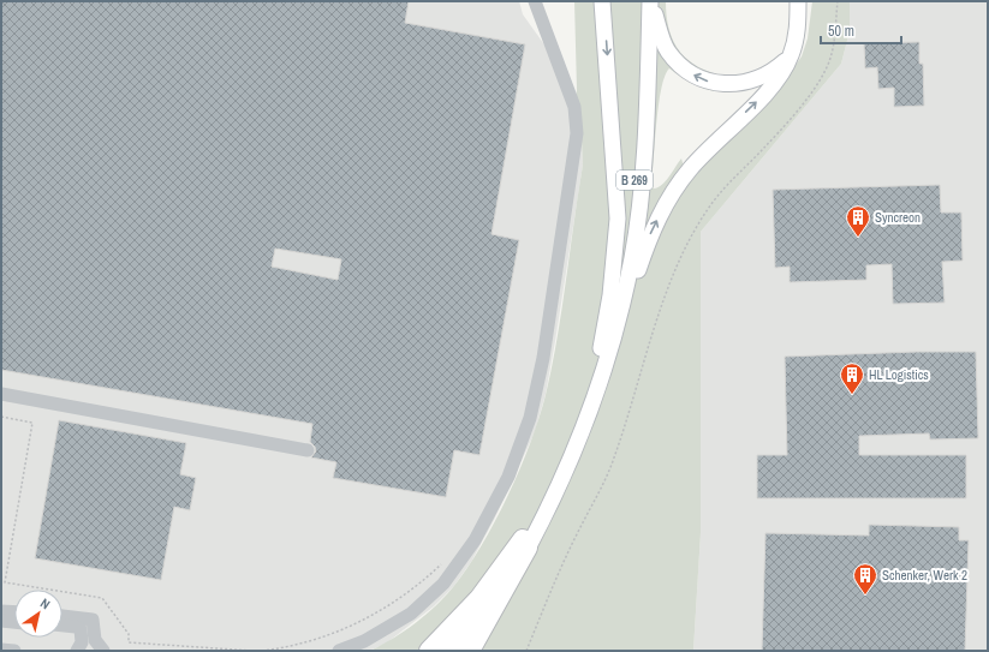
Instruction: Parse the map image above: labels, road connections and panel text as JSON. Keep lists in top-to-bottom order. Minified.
{"streets":{"main road":["B 269"]},"places":{"building":["Syncreon","HL Logistics","Schenker, Werk 2"]},"scale_bar":"50 m","north":"top right"}
